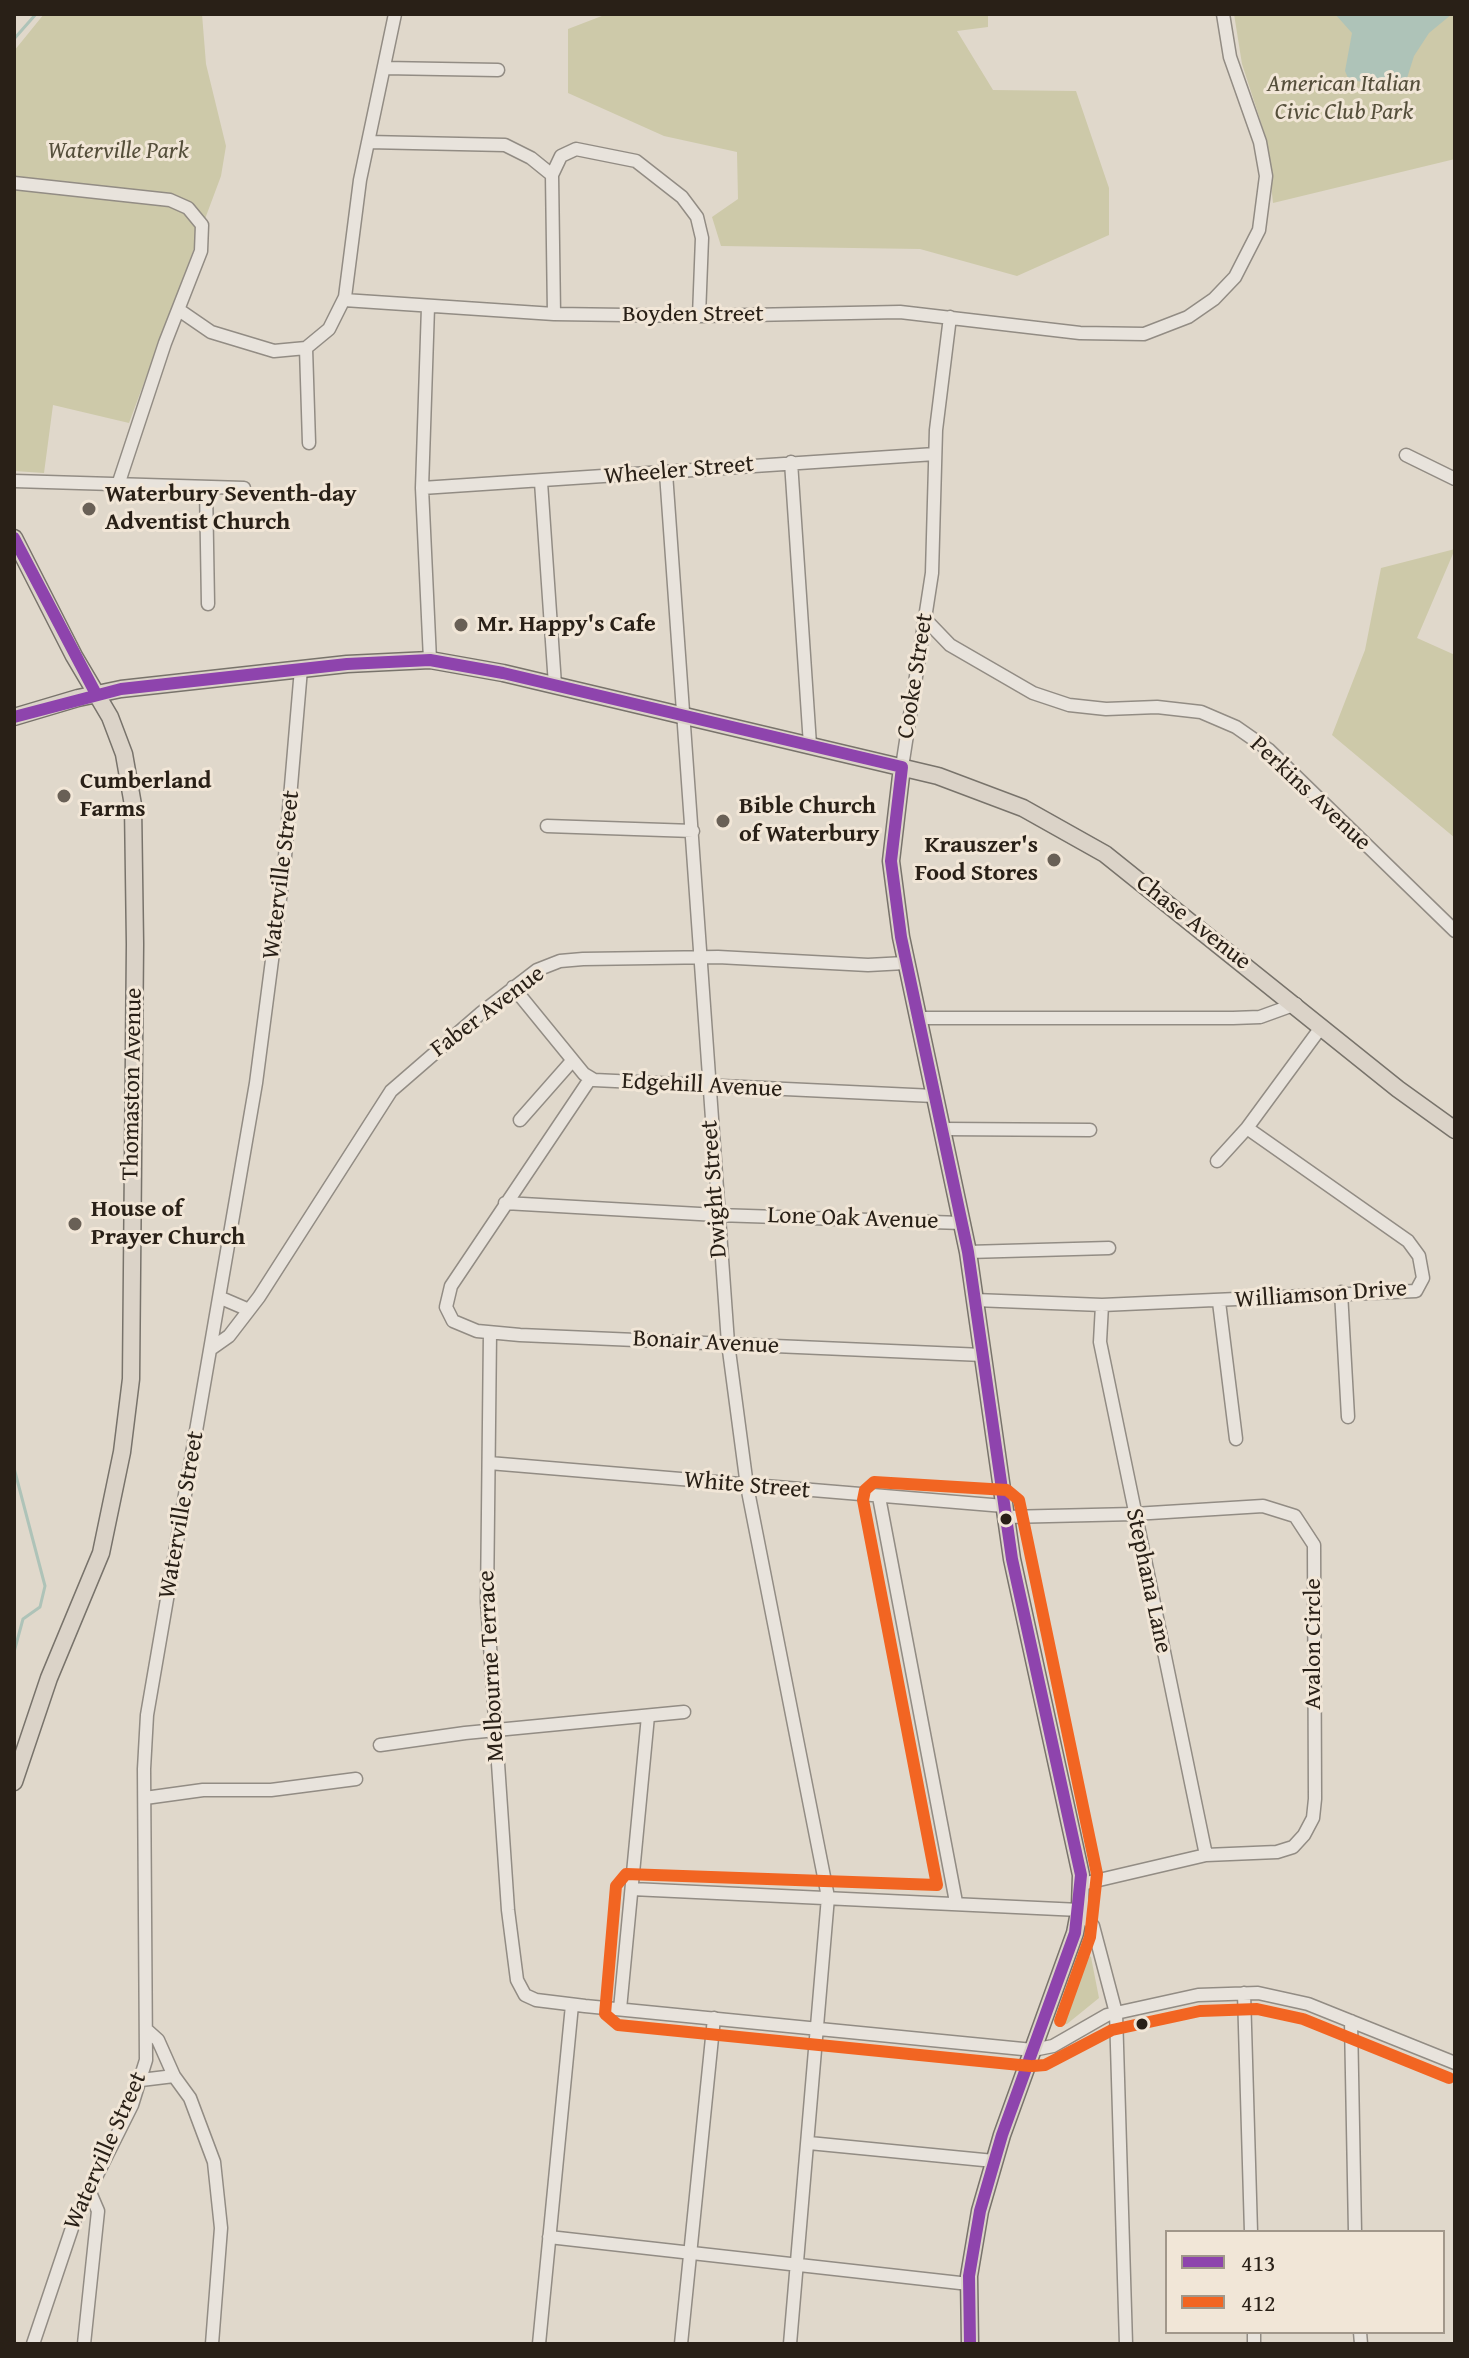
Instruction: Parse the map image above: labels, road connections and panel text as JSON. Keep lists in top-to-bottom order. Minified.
{"streets":{"main road":["Cooke Street","Chase Avenue","Thomaston Avenue"],"street":["Boyden Street","Wheeler Street","Perkins Avenue","Waterville Street","Faber Avenue","Edgehill Avenue","Dwight Street","Lone Oak Avenue","Williamson Drive","Bonair Avenue","White Street","Stephana Lane","Avalon Circle","Melbourne Terrace"]},"crossings":[["Boyden Street","Cooke Street"],["Wheeler Street","Cooke Street"],["Wheeler Street","Dwight Street"],["Cooke Street","Perkins Avenue"],["Cooke Street","Chase Avenue"],["Cooke Street","Faber Avenue"],["Cooke Street","Edgehill Avenue"],["Cooke Street","Lone Oak Avenue"],["Cooke Street","Williamson Drive"],["Cooke Street","Bonair Avenue"],["Cooke Street","White Street"],["Cooke Street","Avalon Circle"],["Waterville Street","Chase Avenue"],["Waterville Street","Faber Avenue"],["Chase Avenue","Thomaston Avenue"],["Chase Avenue","Dwight Street"],["Faber Avenue","Edgehill Avenue"],["Faber Avenue","Dwight Street"],["Edgehill Avenue","Dwight Street"],["Dwight Street","Lone Oak Avenue"],["Dwight Street","Bonair Avenue"],["Dwight Street","White Street"],["Lone Oak Avenue","Bonair Avenue"],["Williamson Drive","Stephana Lane"],["Bonair Avenue","Melbourne Terrace"],["White Street","Avalon Circle"],["White Street","Melbourne Terrace"],["Stephana Lane","Avalon Circle"]],"parks":["American Italian Civic Club Park","Waterville Park"],"places":["Waterbury Seventh-day Adventist Church","Mr. Happy's Cafe","Cumberland Farms","Bible Church of Waterbury","Krauszer's Food Stores","House of Prayer Church"],"lines":["transit line 413","transit line 412"],"legend":["413","412"]}
